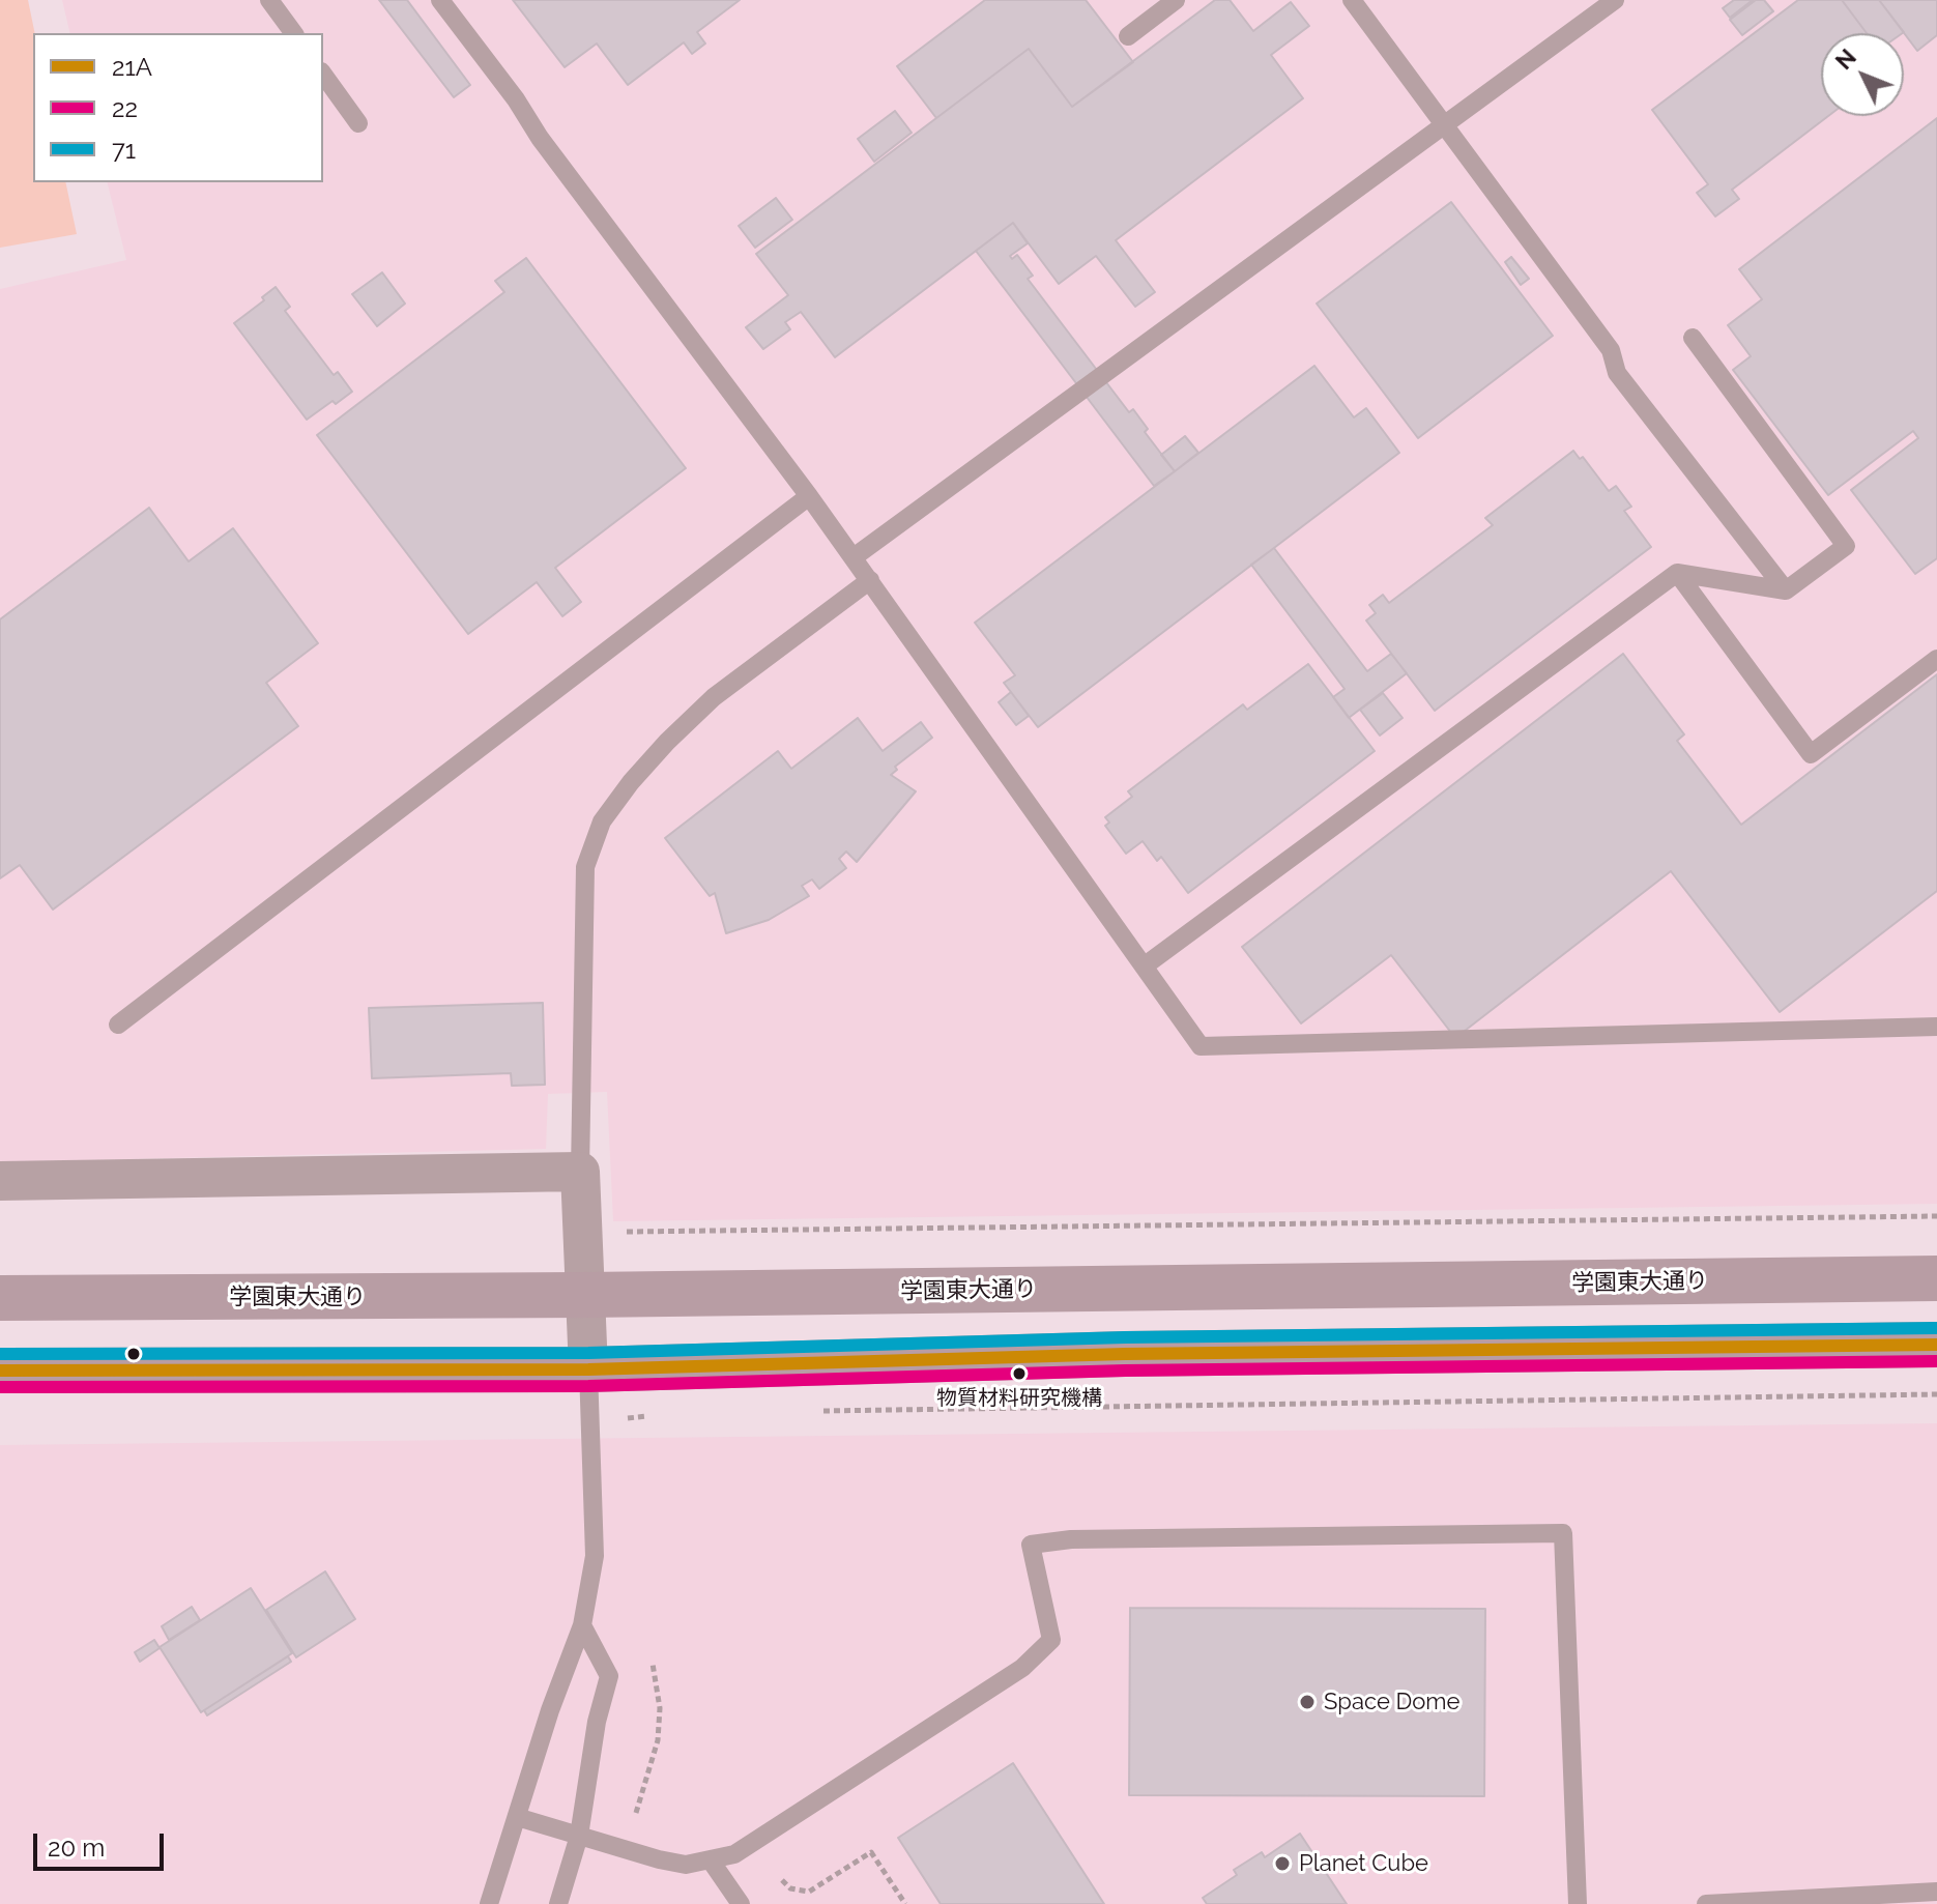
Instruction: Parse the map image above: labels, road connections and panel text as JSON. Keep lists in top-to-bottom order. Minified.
{"streets":{"main road":["学園東大通り"]},"places":["物質材料研究機構","Space Dome","Planet Cube"],"lines":["transit line 71","transit line 21A","transit line 22"],"legend":["21A","22","71"],"scale_bar":"20 m","north":"top left"}
